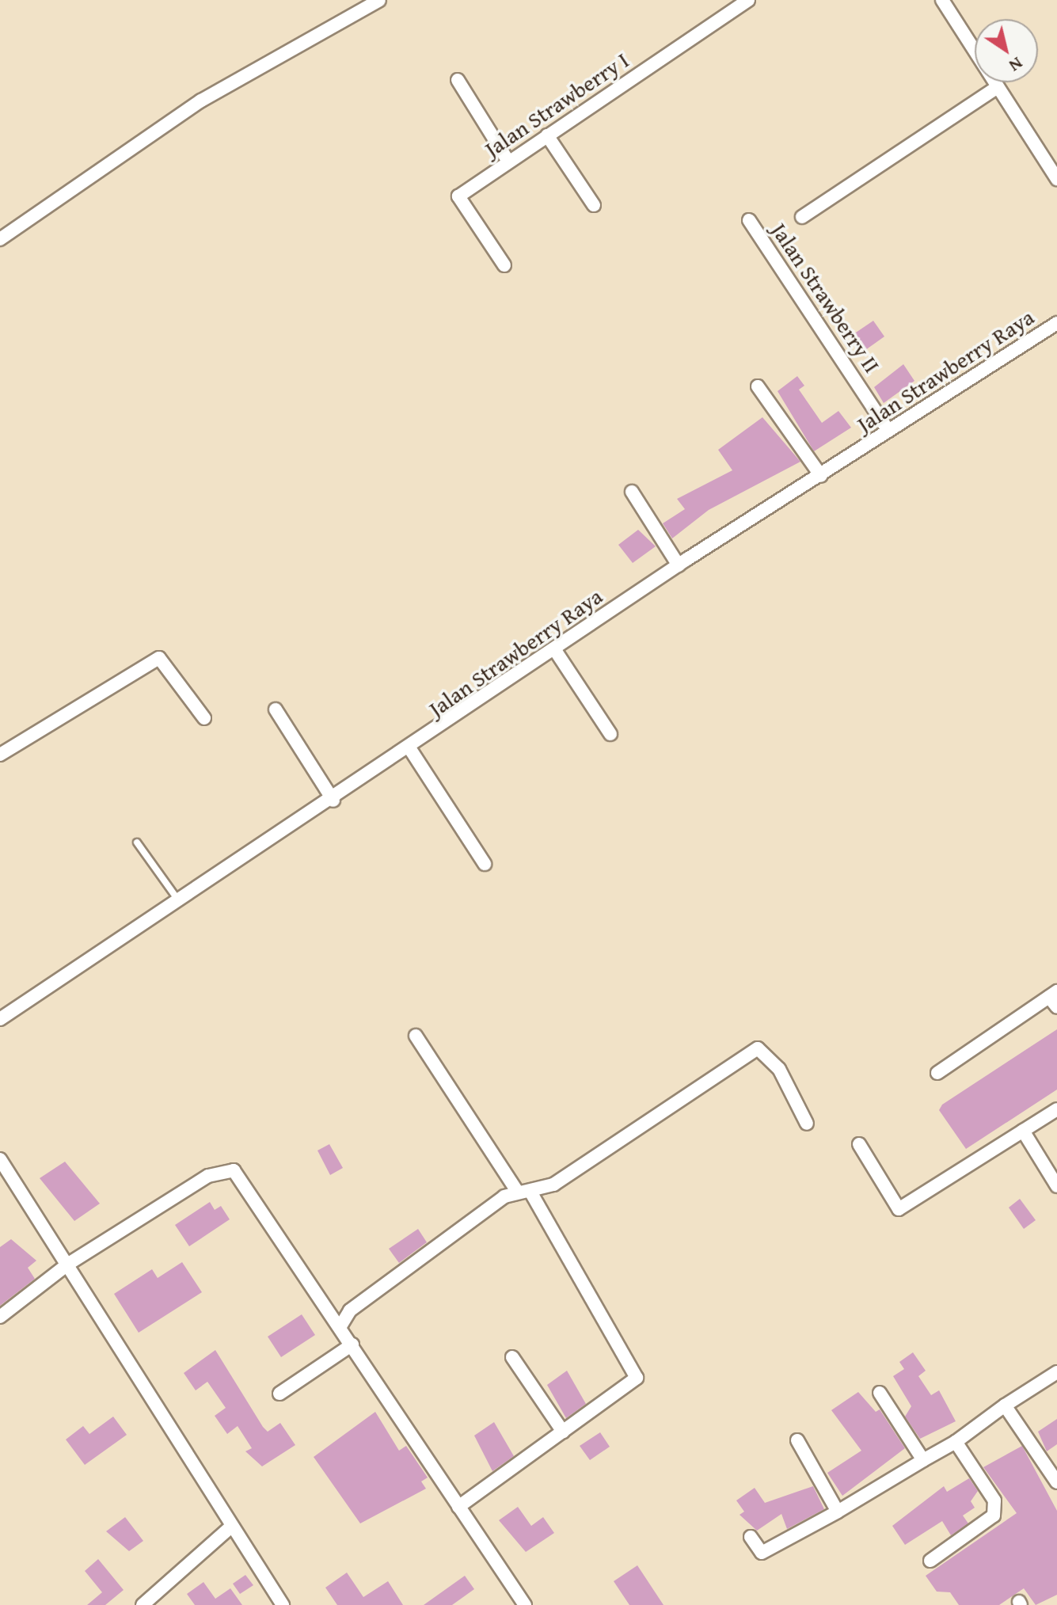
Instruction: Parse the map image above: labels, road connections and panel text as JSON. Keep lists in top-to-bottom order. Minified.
{"streets":{"street":["Jalan Strawberry I","Jalan Strawberry II","Jalan Strawberry Raya"]},"crossings":[["Jalan Strawberry II","Jalan Strawberry Raya"]],"north":"bottom right"}
